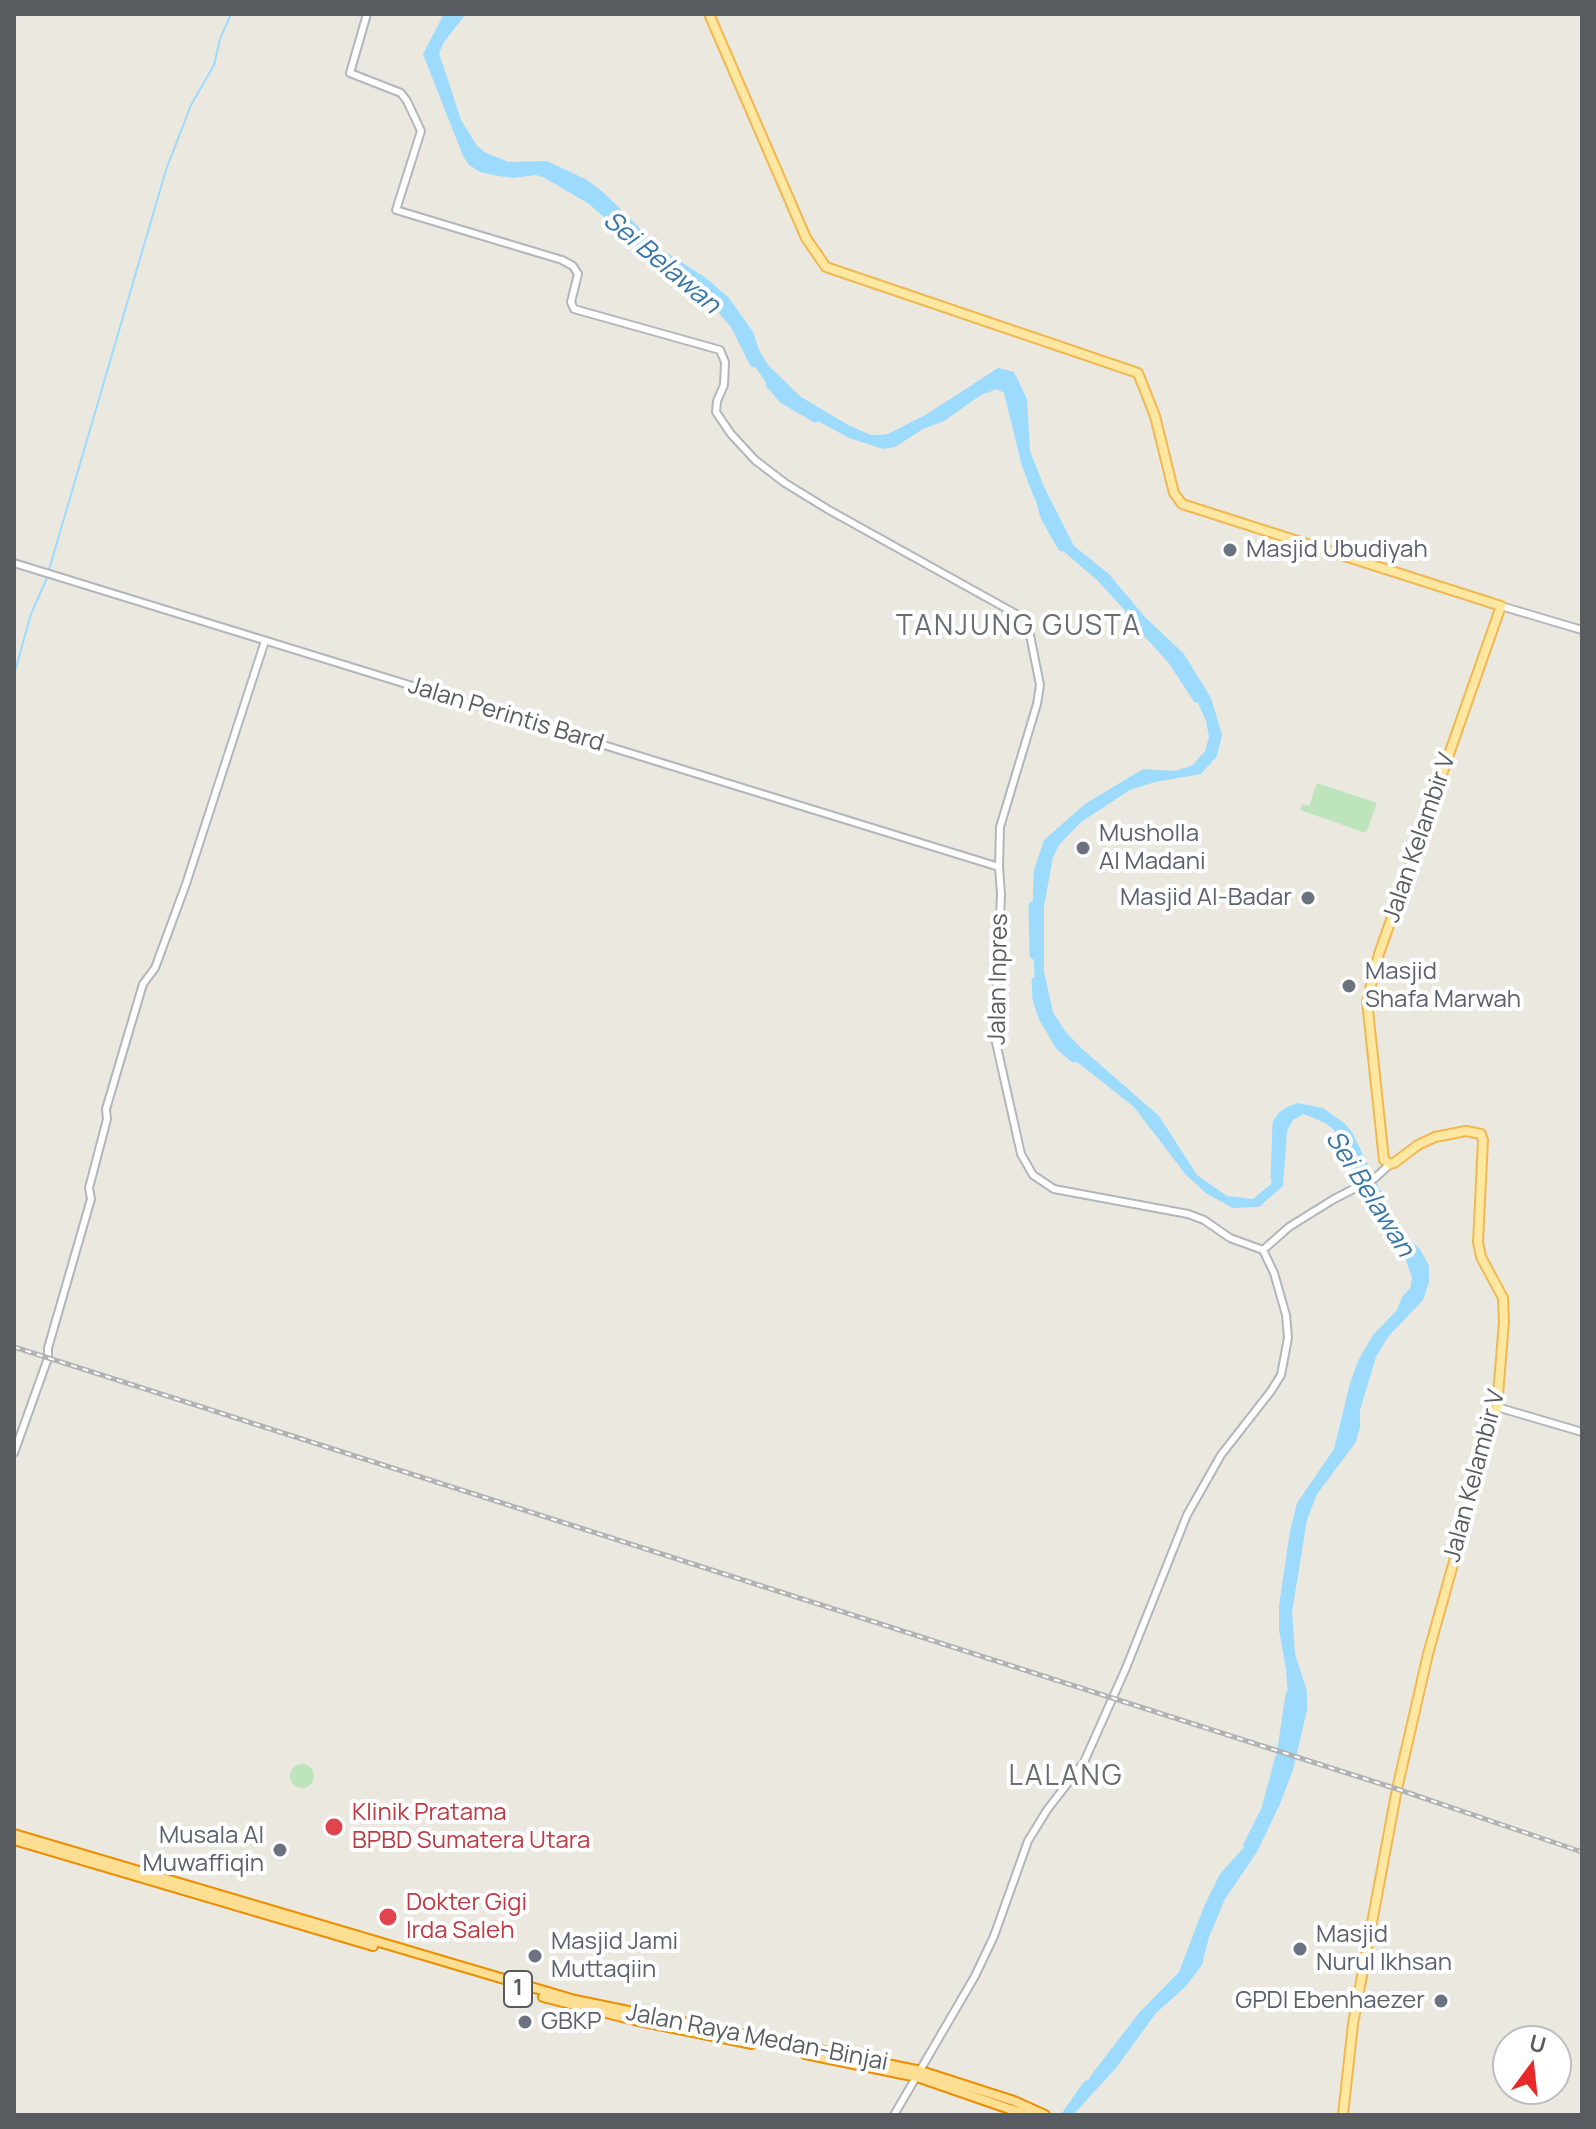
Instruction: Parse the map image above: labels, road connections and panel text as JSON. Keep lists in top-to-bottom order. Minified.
{"streets":{"highway":["1","Jalan Raya Medan-Binjai"],"main road":["Jalan Kelambir V"],"street":["Jalan Perintis Bard","Jalan Inpres"]},"crossings":[["Jalan Perintis Bard","Jalan Inpres"]],"districts":["TANJUNG GUSTA","LALANG"],"water":["Sei Belawan"],"places":["Masjid Ubudiyah","Musholla Al Madani","Masjid Al-Badar","Masjid Shafa Marwah","Klinik Pratama BPBD Sumatera Utara","Musala Al Muwaffiqin","Dokter Gigi Irda Saleh","Masjid Nurul Ikhsan","Masjid Jami Muttaqiin","GPDI Ebenhaezer","GBKP"],"north":"top"}
